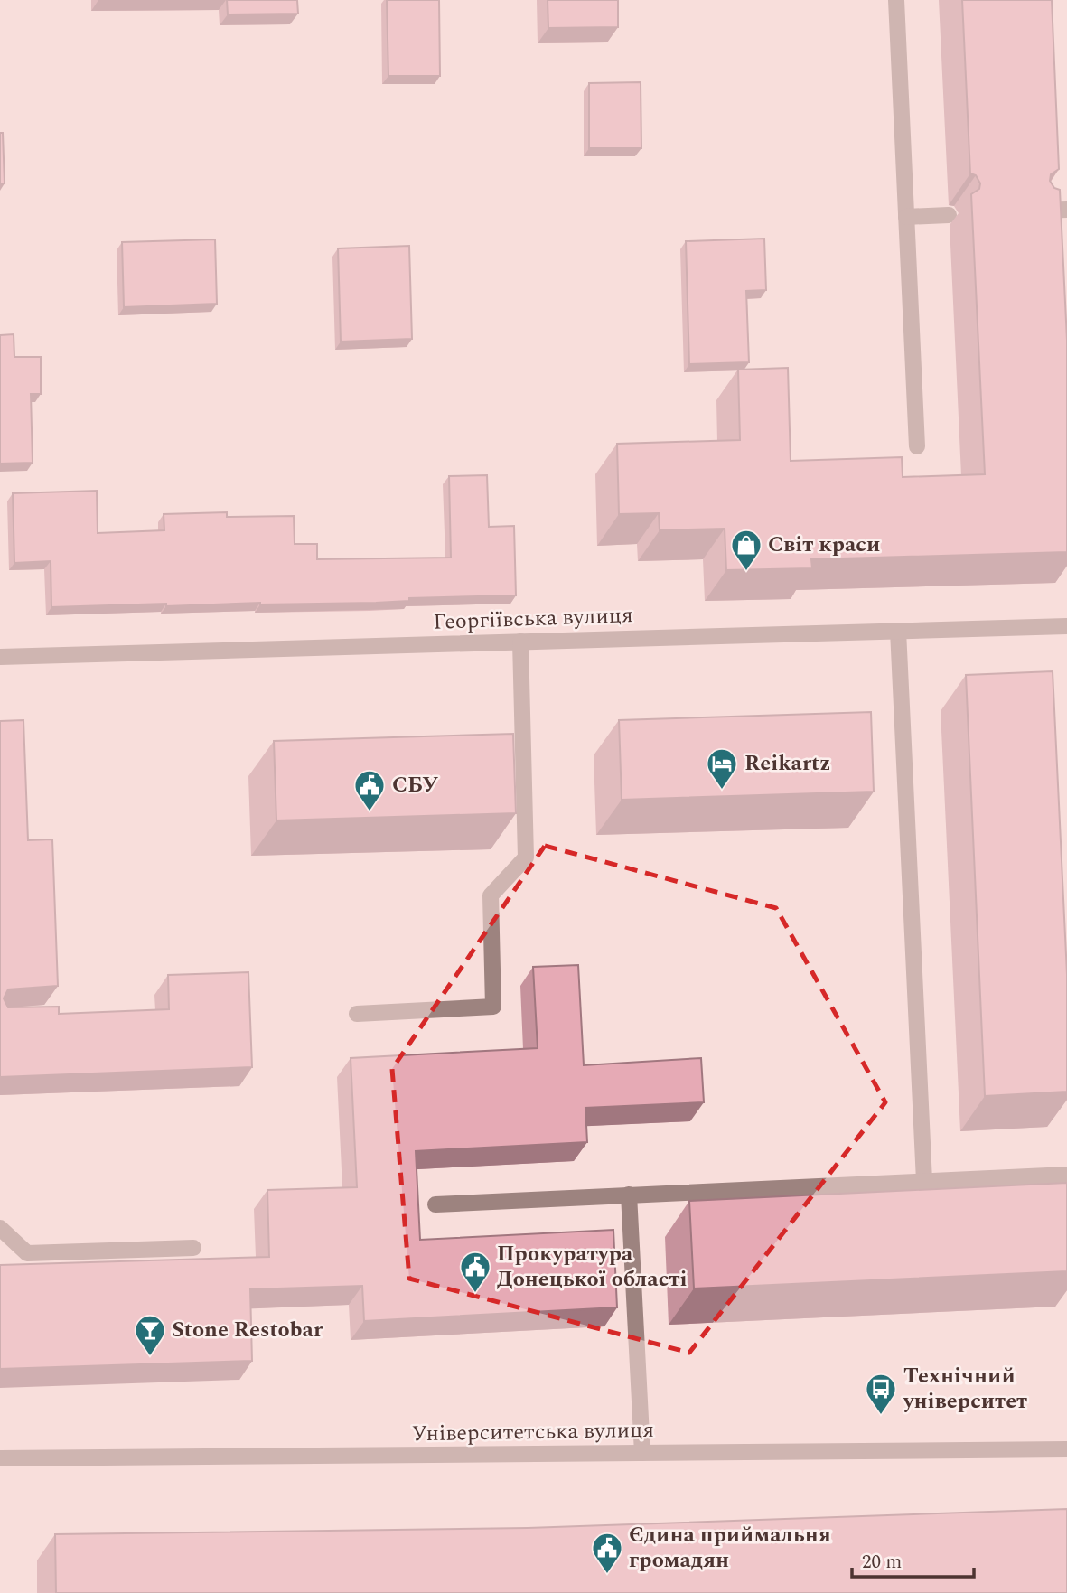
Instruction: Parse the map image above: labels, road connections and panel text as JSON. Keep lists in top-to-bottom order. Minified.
{"streets":{"street":["Георгіївська вулиця","Університетська вулиця"]},"places":{"shop":["Свiт краси"],"hotel":["Reikartz"],"public building":["СБУ","Прокуратура Донецької області","Єдина приймальня громадян"],"bar":["Stone Restobar"],"bus stop":["Технічний університет"]},"scale_bar":"20 m"}
